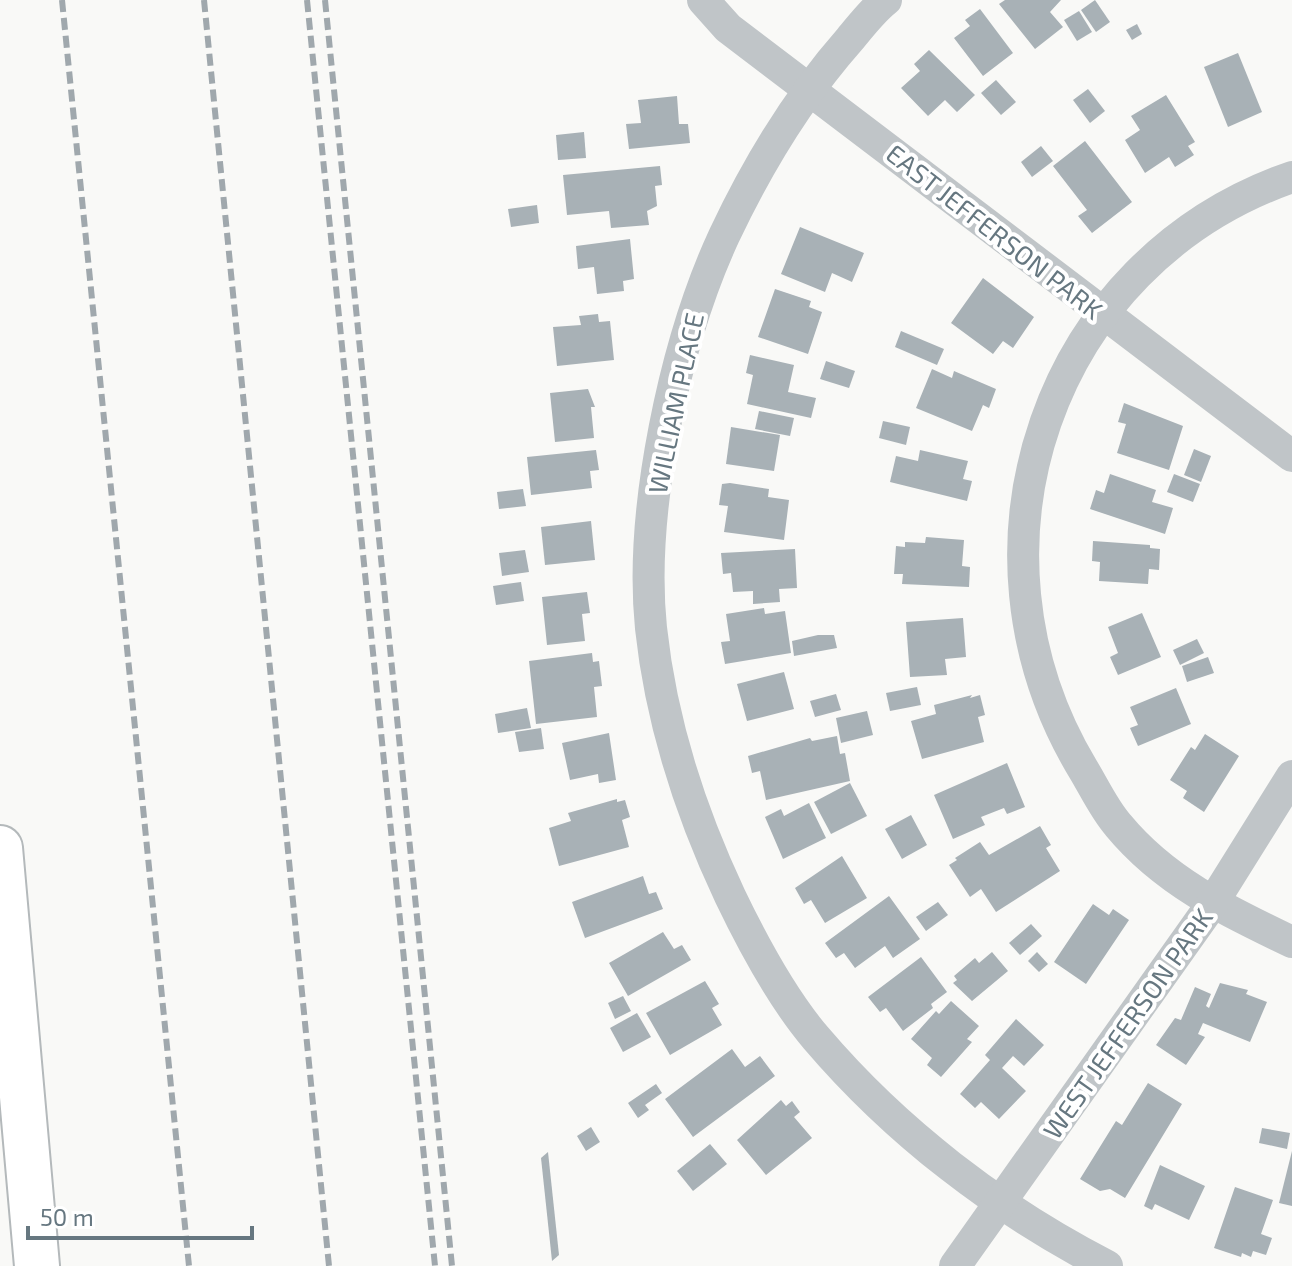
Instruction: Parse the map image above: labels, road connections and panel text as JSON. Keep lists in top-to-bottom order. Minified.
{"streets":{"street":["EAST JEFFERSON PARK","WILLIAM PLACE","WEST JEFFERSON PARK"]},"crossings":[["EAST JEFFERSON PARK","WILLIAM PLACE"],["WILLIAM PLACE","WEST JEFFERSON PARK"]],"scale_bar":"50 m"}
